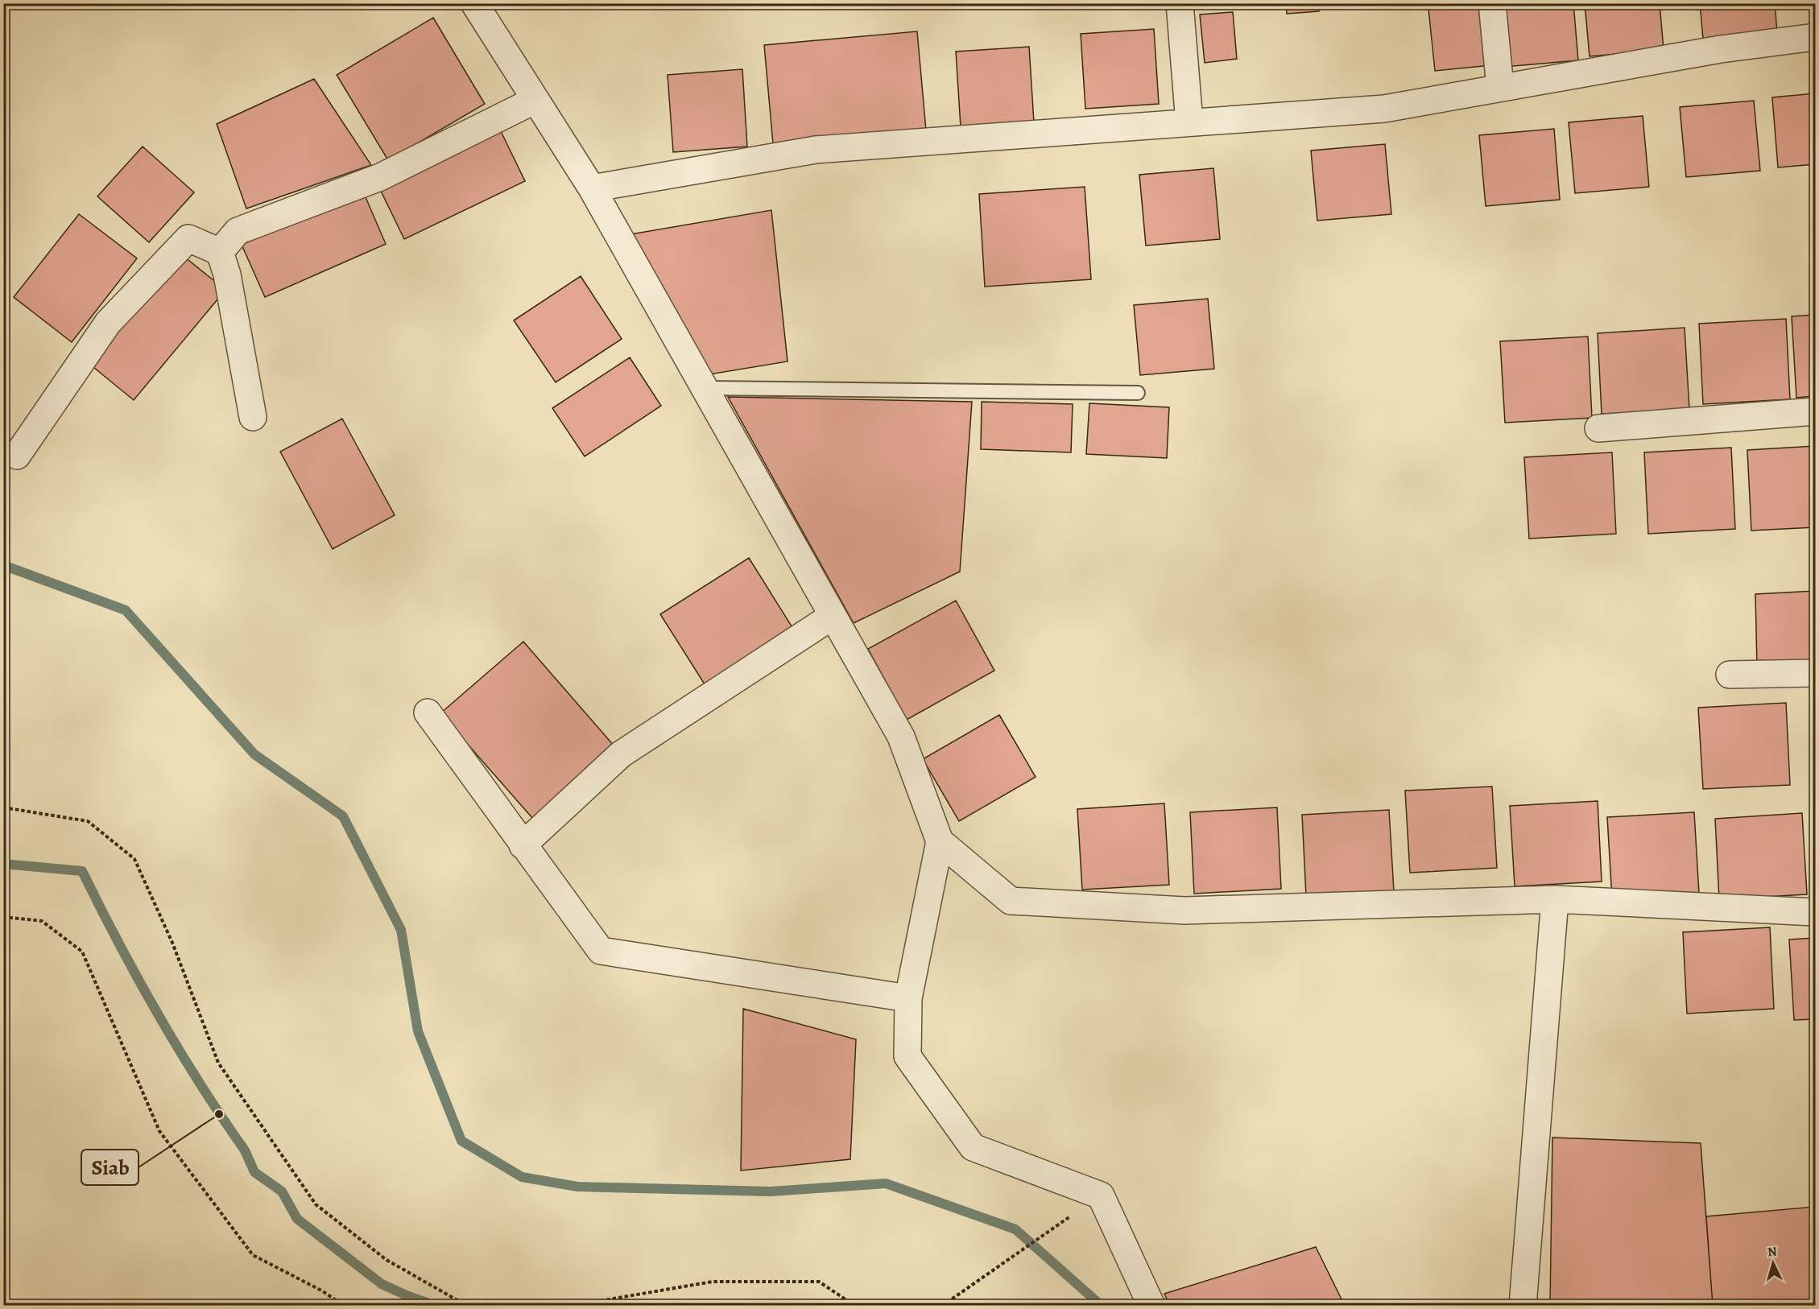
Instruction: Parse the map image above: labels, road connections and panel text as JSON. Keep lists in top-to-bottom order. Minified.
{"places":["Siab"],"north":"top"}
